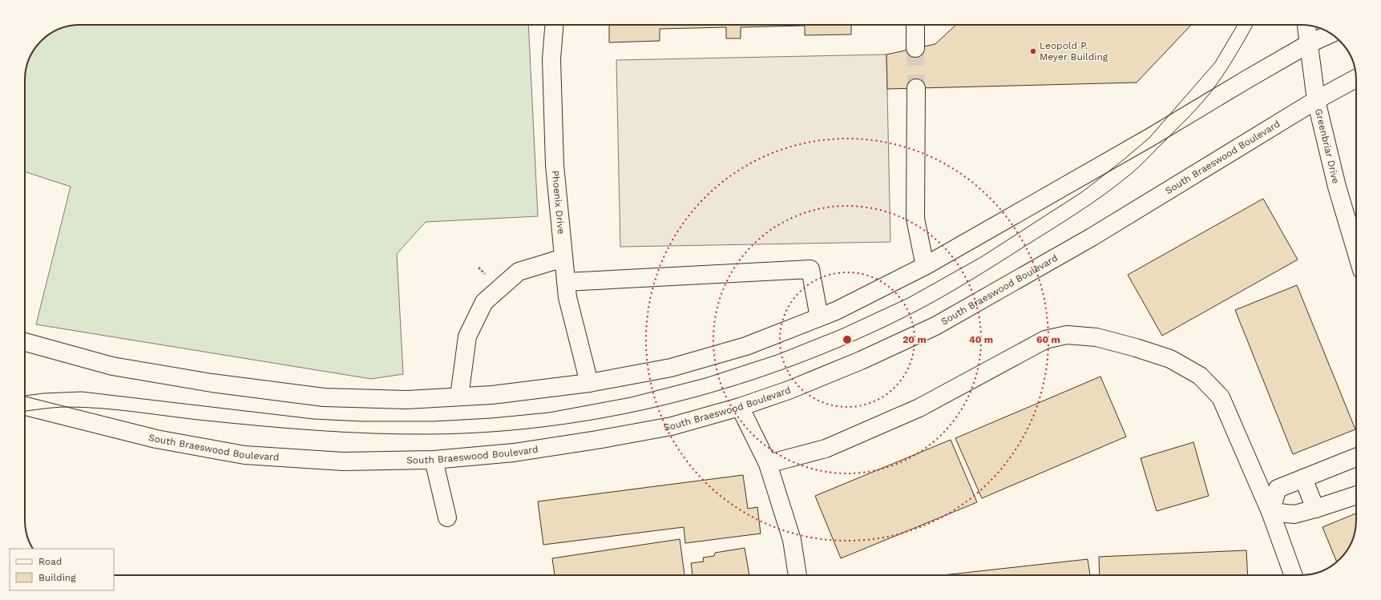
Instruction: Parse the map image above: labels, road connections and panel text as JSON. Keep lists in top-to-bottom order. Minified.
{"streets":{"main road":["Greenbriar Drive","South Braeswood Boulevard","Phoenix Drive"]},"crossings":[["Greenbriar Drive","South Braeswood Boulevard"]],"places":["Leopold P. Meyer Building"],"legend":["Road","Building"],"rings":["20 m","40 m","60 m"]}
